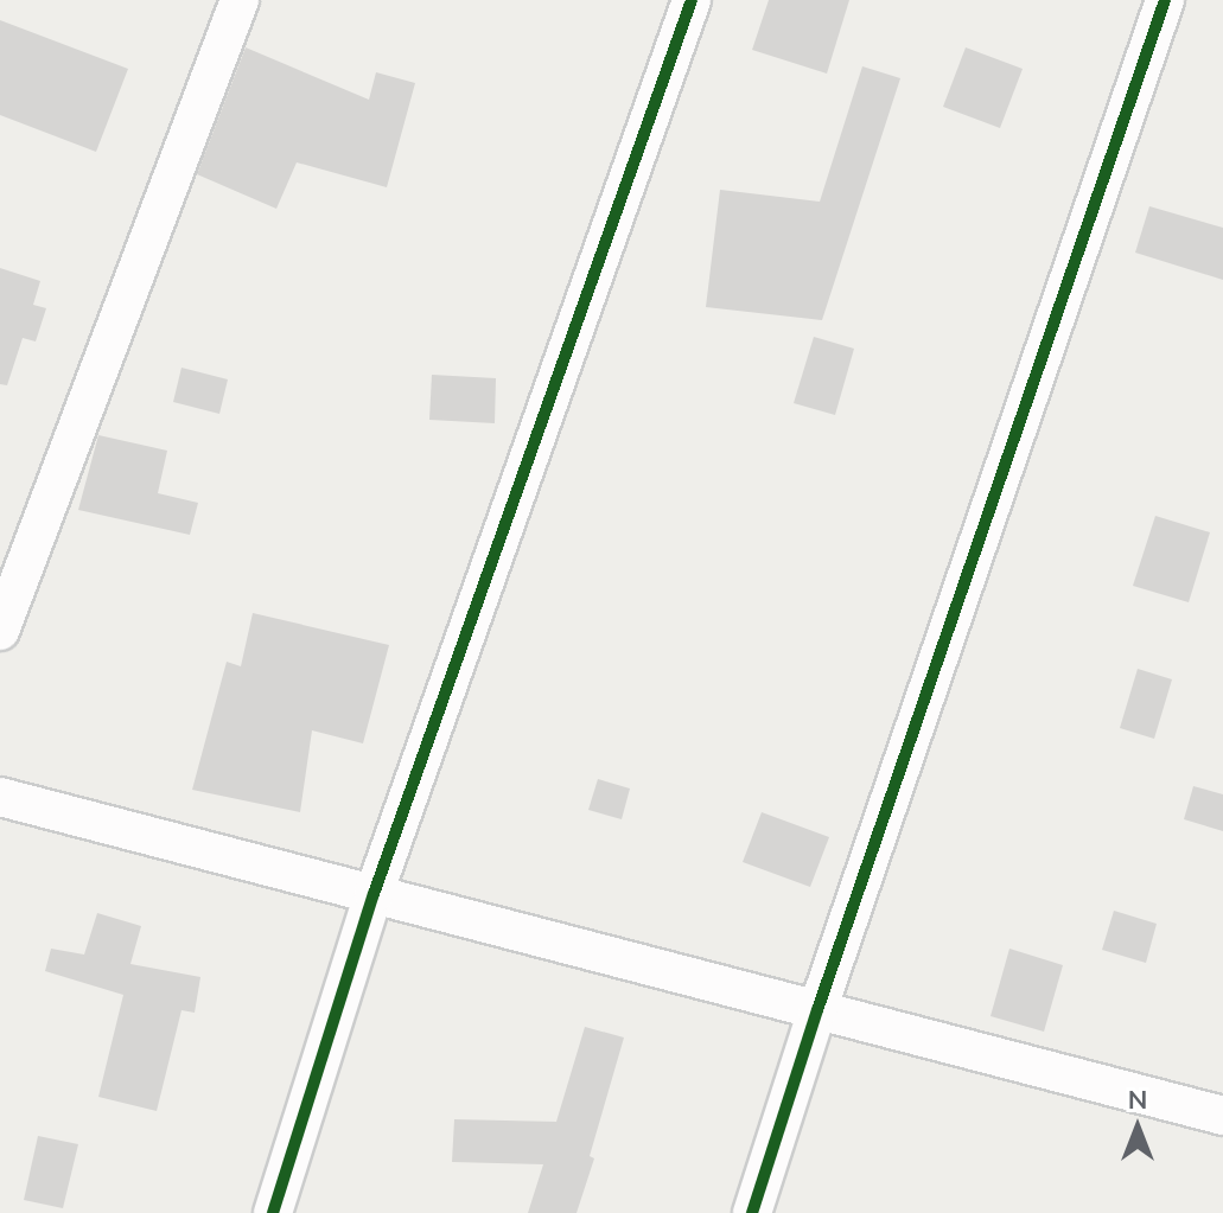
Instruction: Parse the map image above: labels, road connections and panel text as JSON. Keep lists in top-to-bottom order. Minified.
{"north":"top"}
